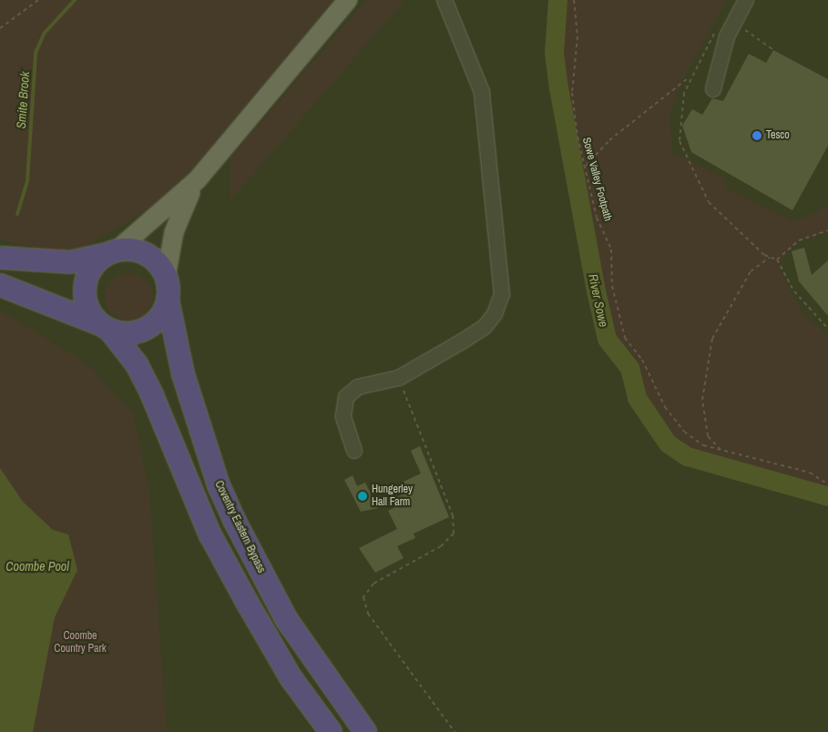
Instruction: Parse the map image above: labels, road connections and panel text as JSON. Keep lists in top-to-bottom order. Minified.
{"streets":{"highway":["Coventry Eastern Bypass"],"path":["Sowe Valley Footpath"]},"water":["Smite Brook","River Sowe","Coombe Pool"],"parks":["Coombe Country Park"],"places":["Tesco","Hungerley Hall Farm"]}
